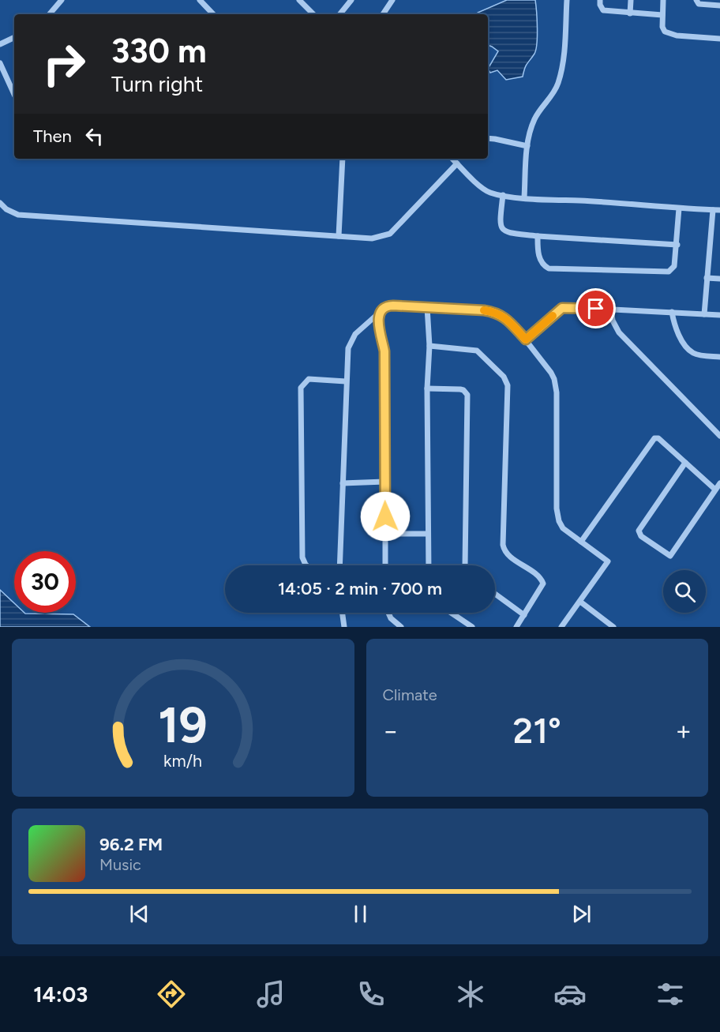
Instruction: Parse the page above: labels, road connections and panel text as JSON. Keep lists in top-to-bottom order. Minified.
{"page":{"turn":["330 m","Turn right"],"then":"Then","limit":"30","trip":"14:05 · 2 min · 700 m","tile":"Climate","heat":["−","21°","+"],"song":["96.2 FM","Music"],"tabs":"14:03","gauge":["19","km/h"]}}
